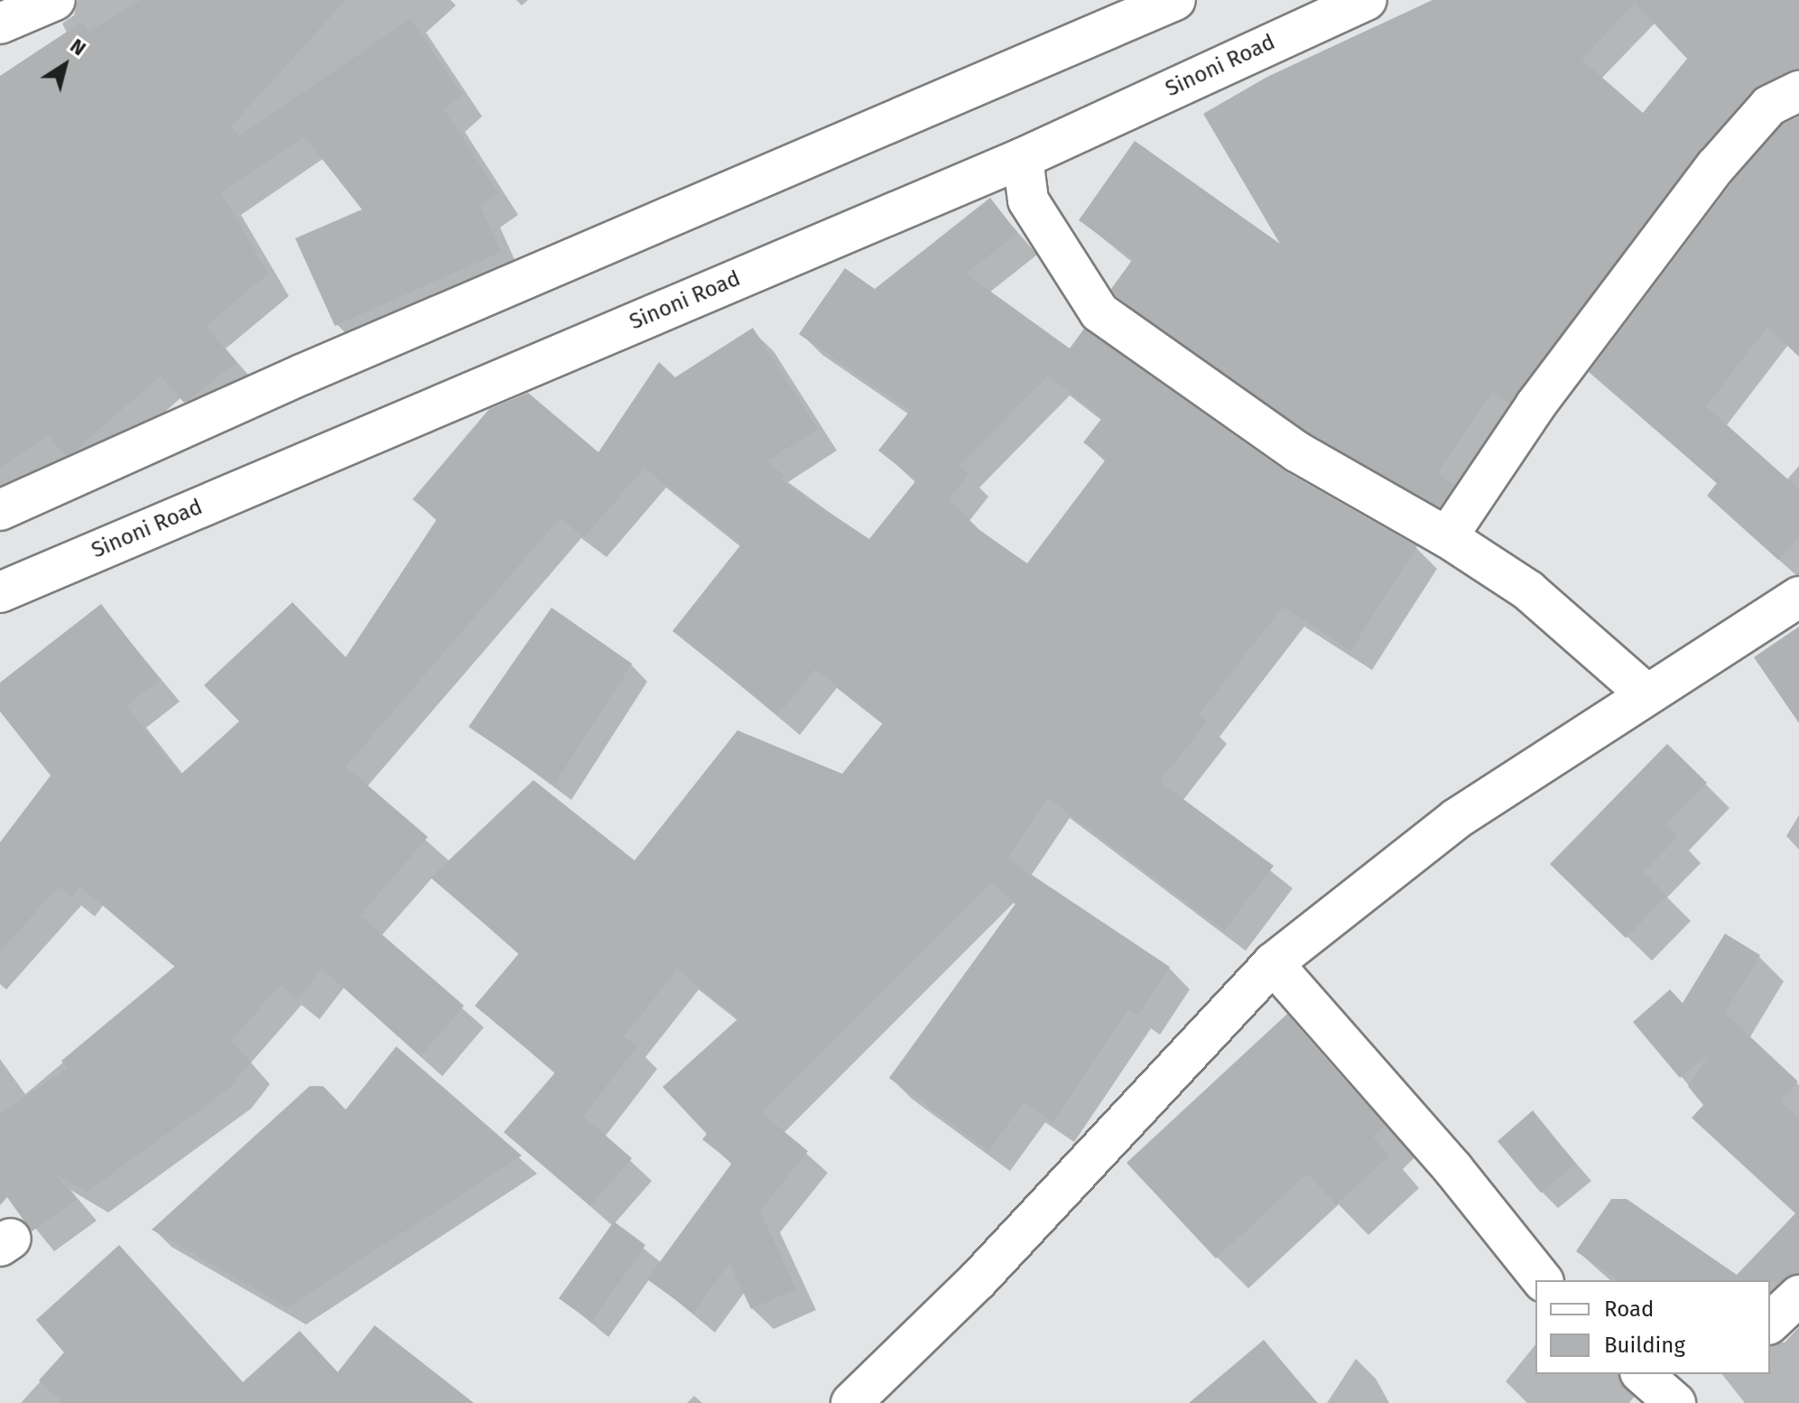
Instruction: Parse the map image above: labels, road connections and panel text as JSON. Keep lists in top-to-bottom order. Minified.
{"streets":{"street":["Sinoni Road"]},"legend":["Road","Building"],"north":"top right"}
